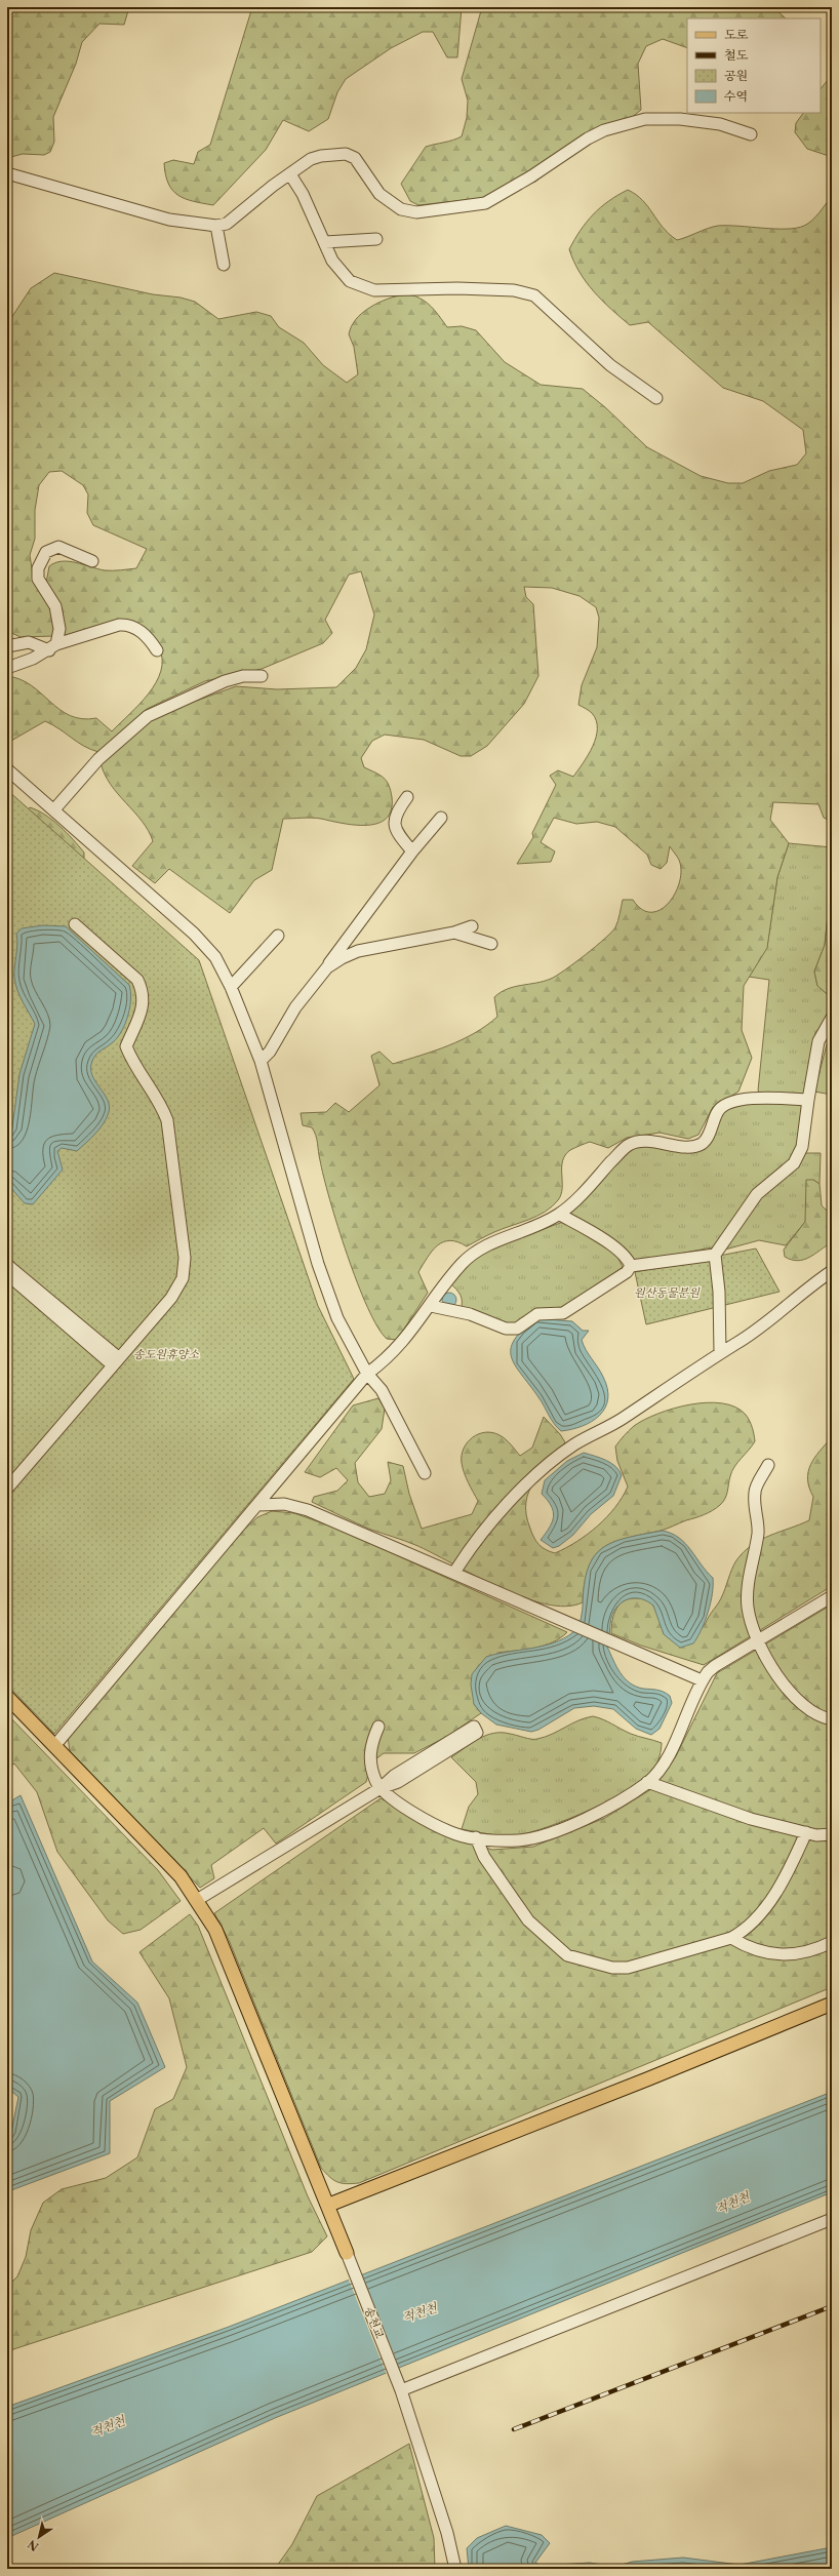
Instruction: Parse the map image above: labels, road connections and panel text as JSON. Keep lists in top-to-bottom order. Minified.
{"streets":{"street":["송천교"]},"water":["적천천"],"parks":["원산동물분원","송도원휴양소"],"legend":["도로","철도","공원","수역"],"north":"bottom left"}
